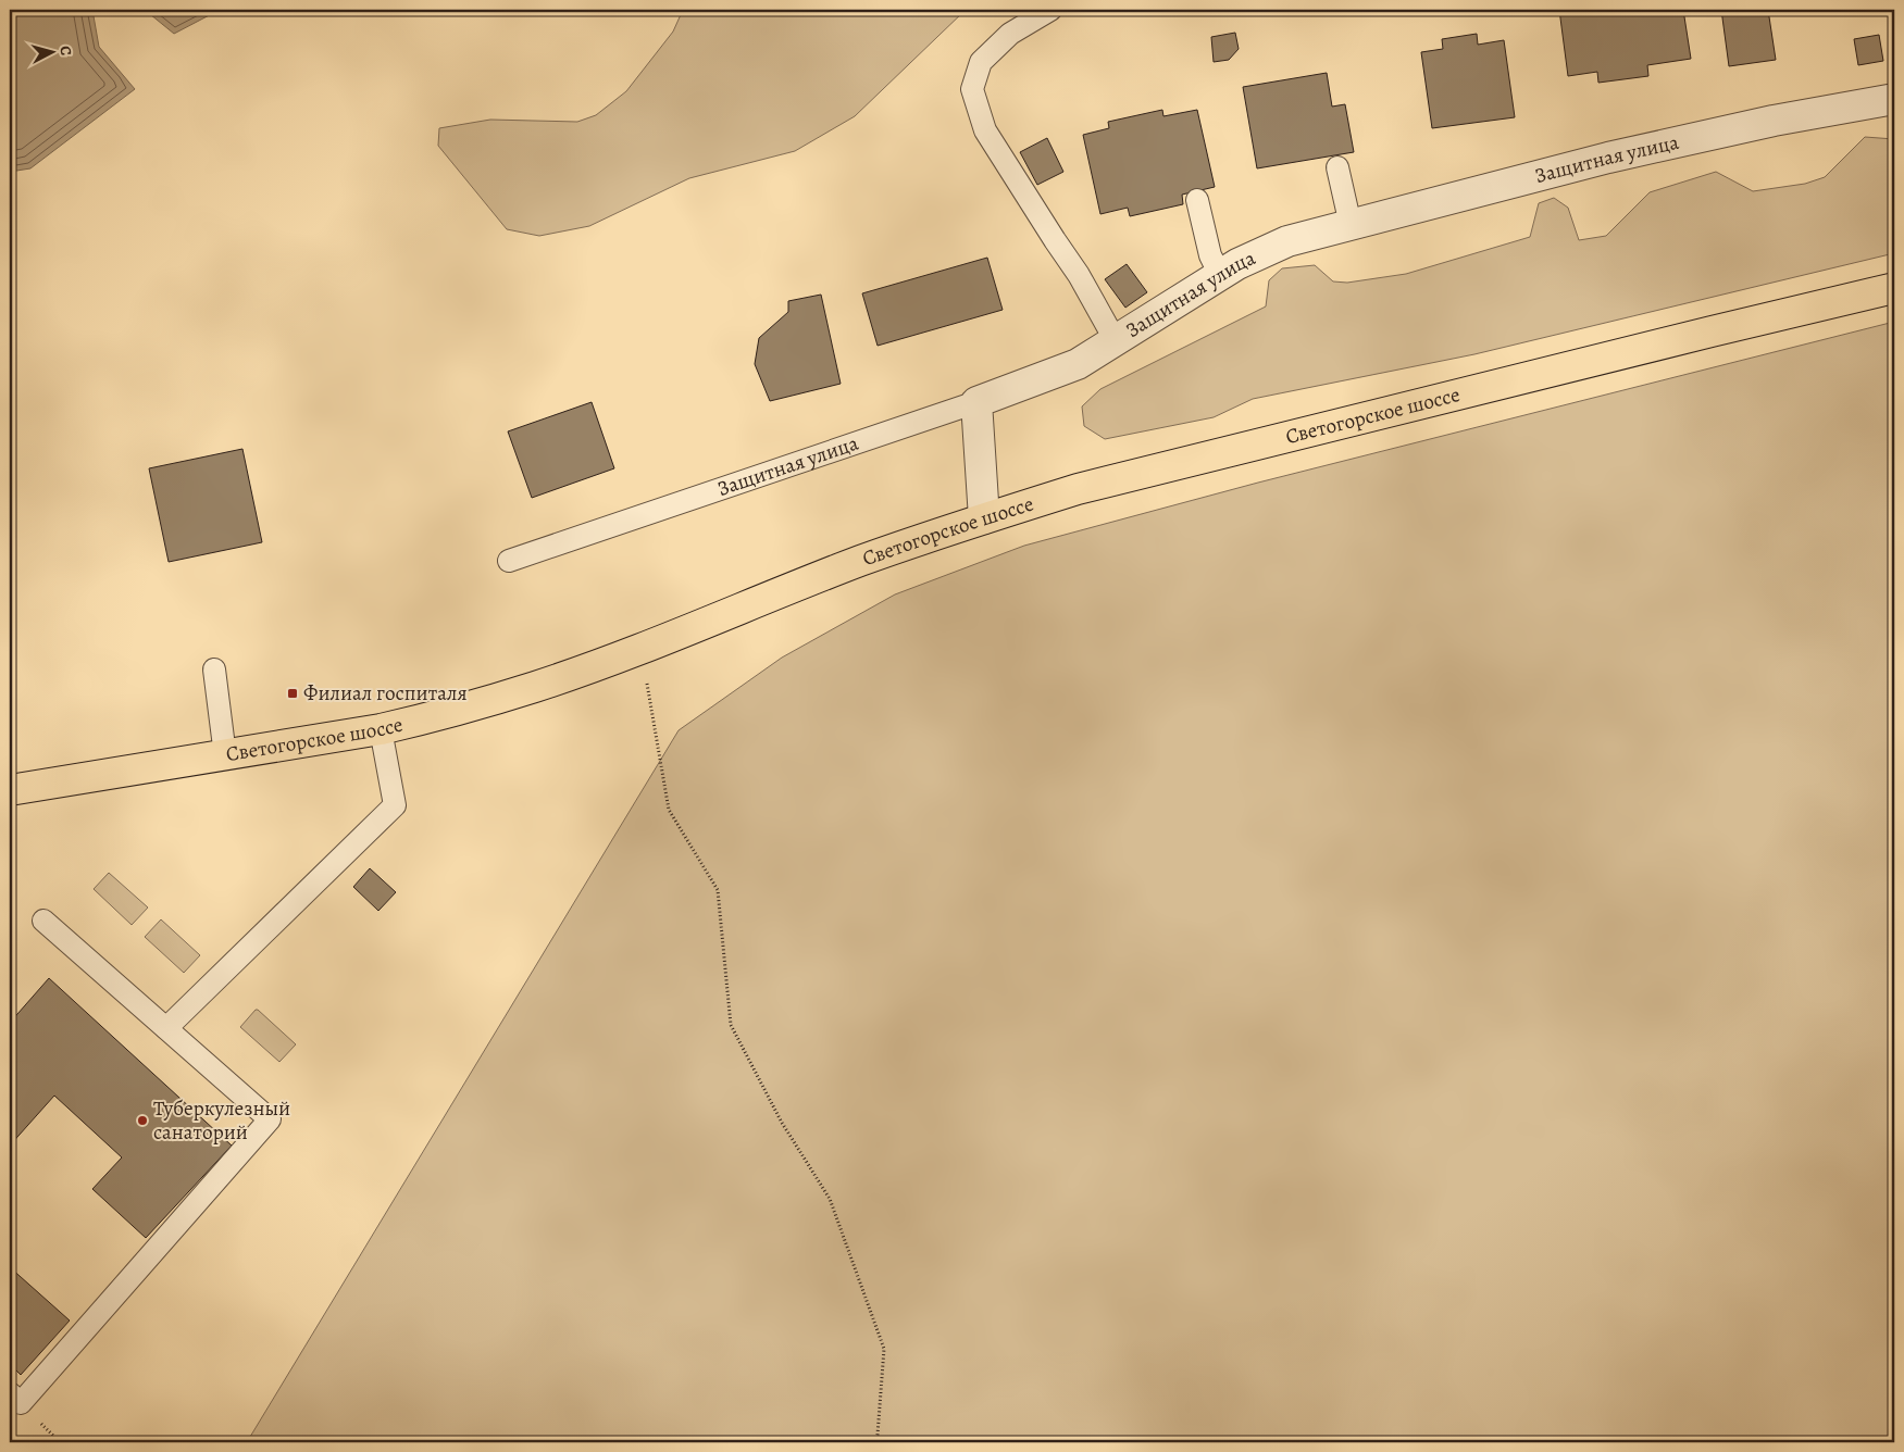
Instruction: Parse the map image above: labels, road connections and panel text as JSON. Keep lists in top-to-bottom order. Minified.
{"streets":{"main road":["Светогорское шоссе"],"street":["Защитная улица"]},"places":{"transit":["Филиал госпиталя"],"other":["Туберкулезный санаторий"]},"north":"right"}
